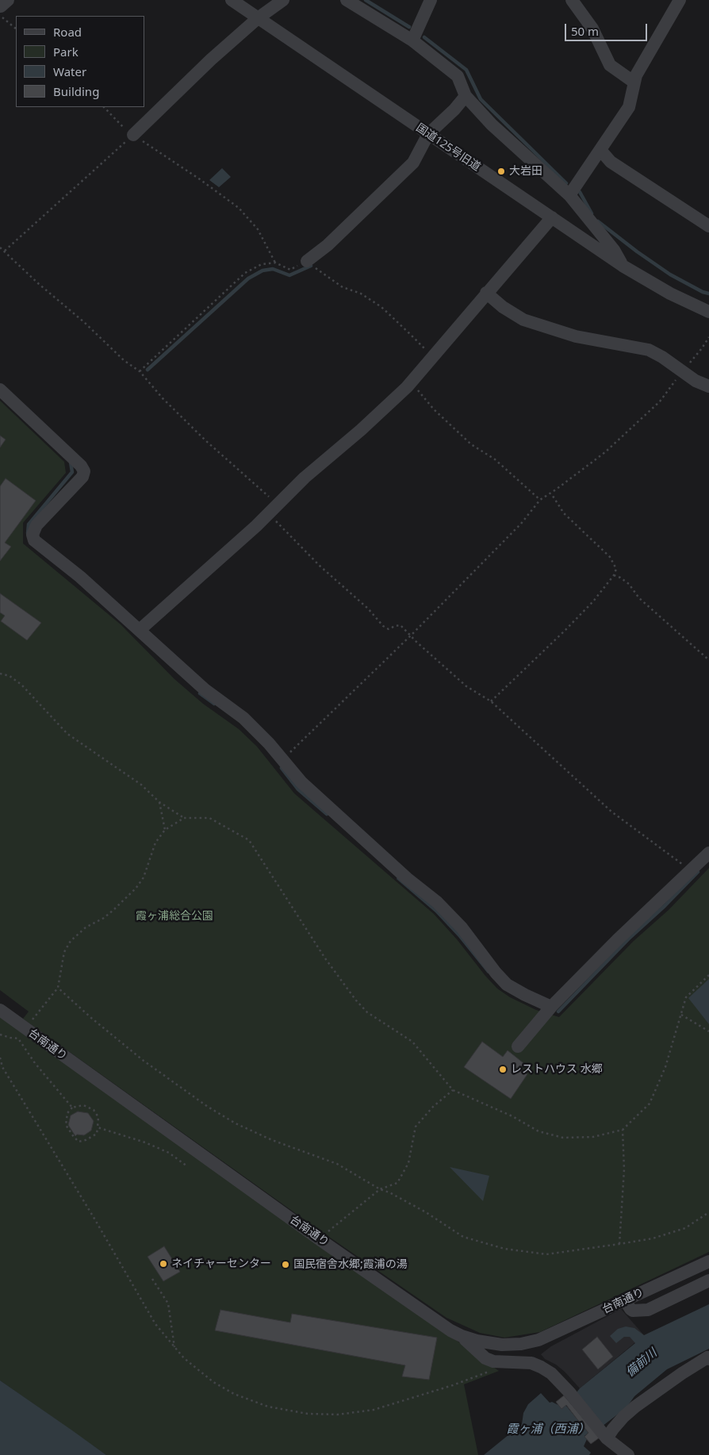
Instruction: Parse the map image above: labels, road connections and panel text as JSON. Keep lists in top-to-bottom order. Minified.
{"streets":{"street":["国道125号旧道","台南通り"]},"water":["備前川","霞ヶ浦（西浦）"],"parks":["霞ヶ浦総合公園"],"places":["大岩田","レストハウス 水郷","ネイチャーセンター","国民宿舎水郷;霞浦の湯"],"legend":["Road","Park","Water","Building"],"scale_bar":"50 m"}
